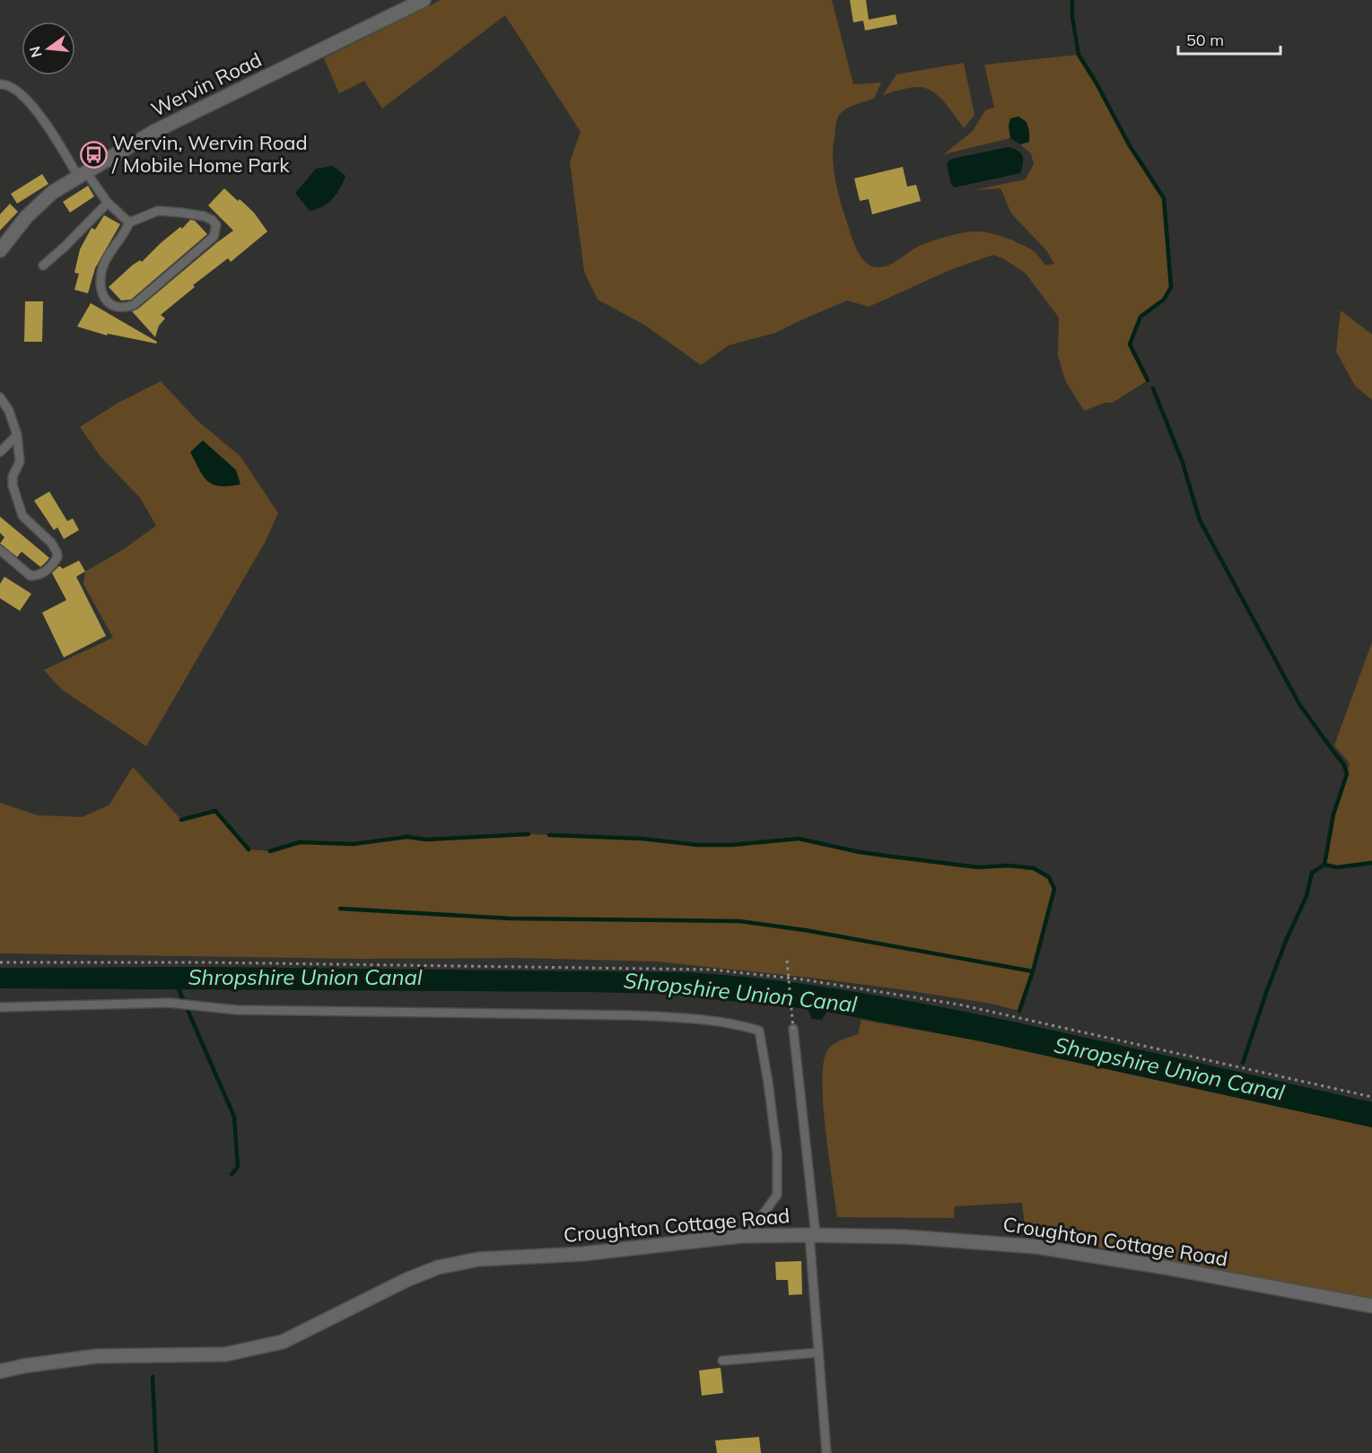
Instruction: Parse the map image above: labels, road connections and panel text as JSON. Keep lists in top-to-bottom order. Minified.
{"streets":{"street":["Wervin Road","Croughton Cottage Road"]},"water":["Shropshire Union Canal"],"places":{"bus stop":["Wervin, Wervin Road / Mobile Home Park"]},"scale_bar":"50 m","north":"left"}
